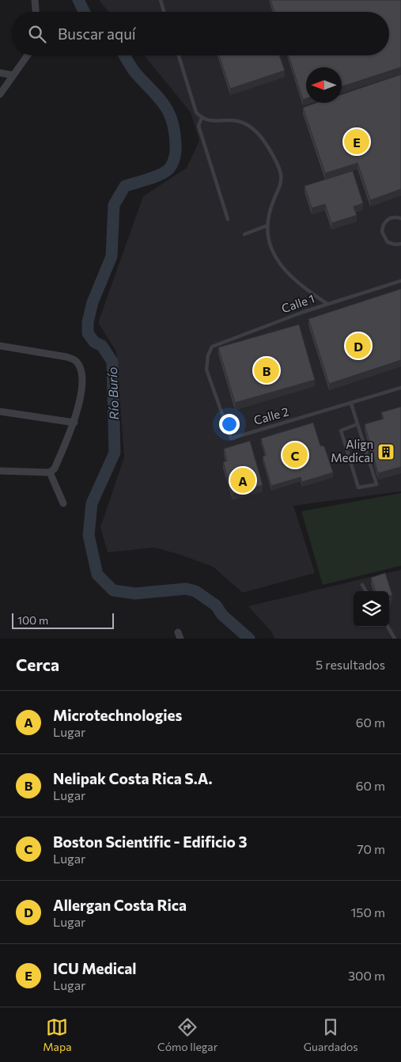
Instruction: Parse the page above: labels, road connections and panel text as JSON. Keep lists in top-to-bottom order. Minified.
{"streets":{"lane":["Calle 1","Calle 2"]},"crossings":[["Calle 1","Calle 2"]],"water":["Río Burío"],"places":{"building":["Align Medical"]},"scale_bar":"100 m","north":"left","page":{"search":"Buscar aquí","pins":["E","D","B","C","A"],"scale":"100 m","heading":["Cerca","5 resultados"],"list":[{"mark":"A","name":"Microtechnologies","note":"Lugar","value":"60 m"},{"mark":"B","name":"Nelipak Costa Rica S.A.","note":"Lugar","value":"60 m"},{"mark":"C","name":"Boston Scientific - Edificio 3","note":"Lugar","value":"70 m"},{"mark":"D","name":"Allergan Costa Rica","note":"Lugar","value":"150 m"},{"mark":"E","name":"ICU Medical","note":"Lugar","value":"300 m"}],"nav":["Mapa","Cómo llegar","Guardados"]}}
